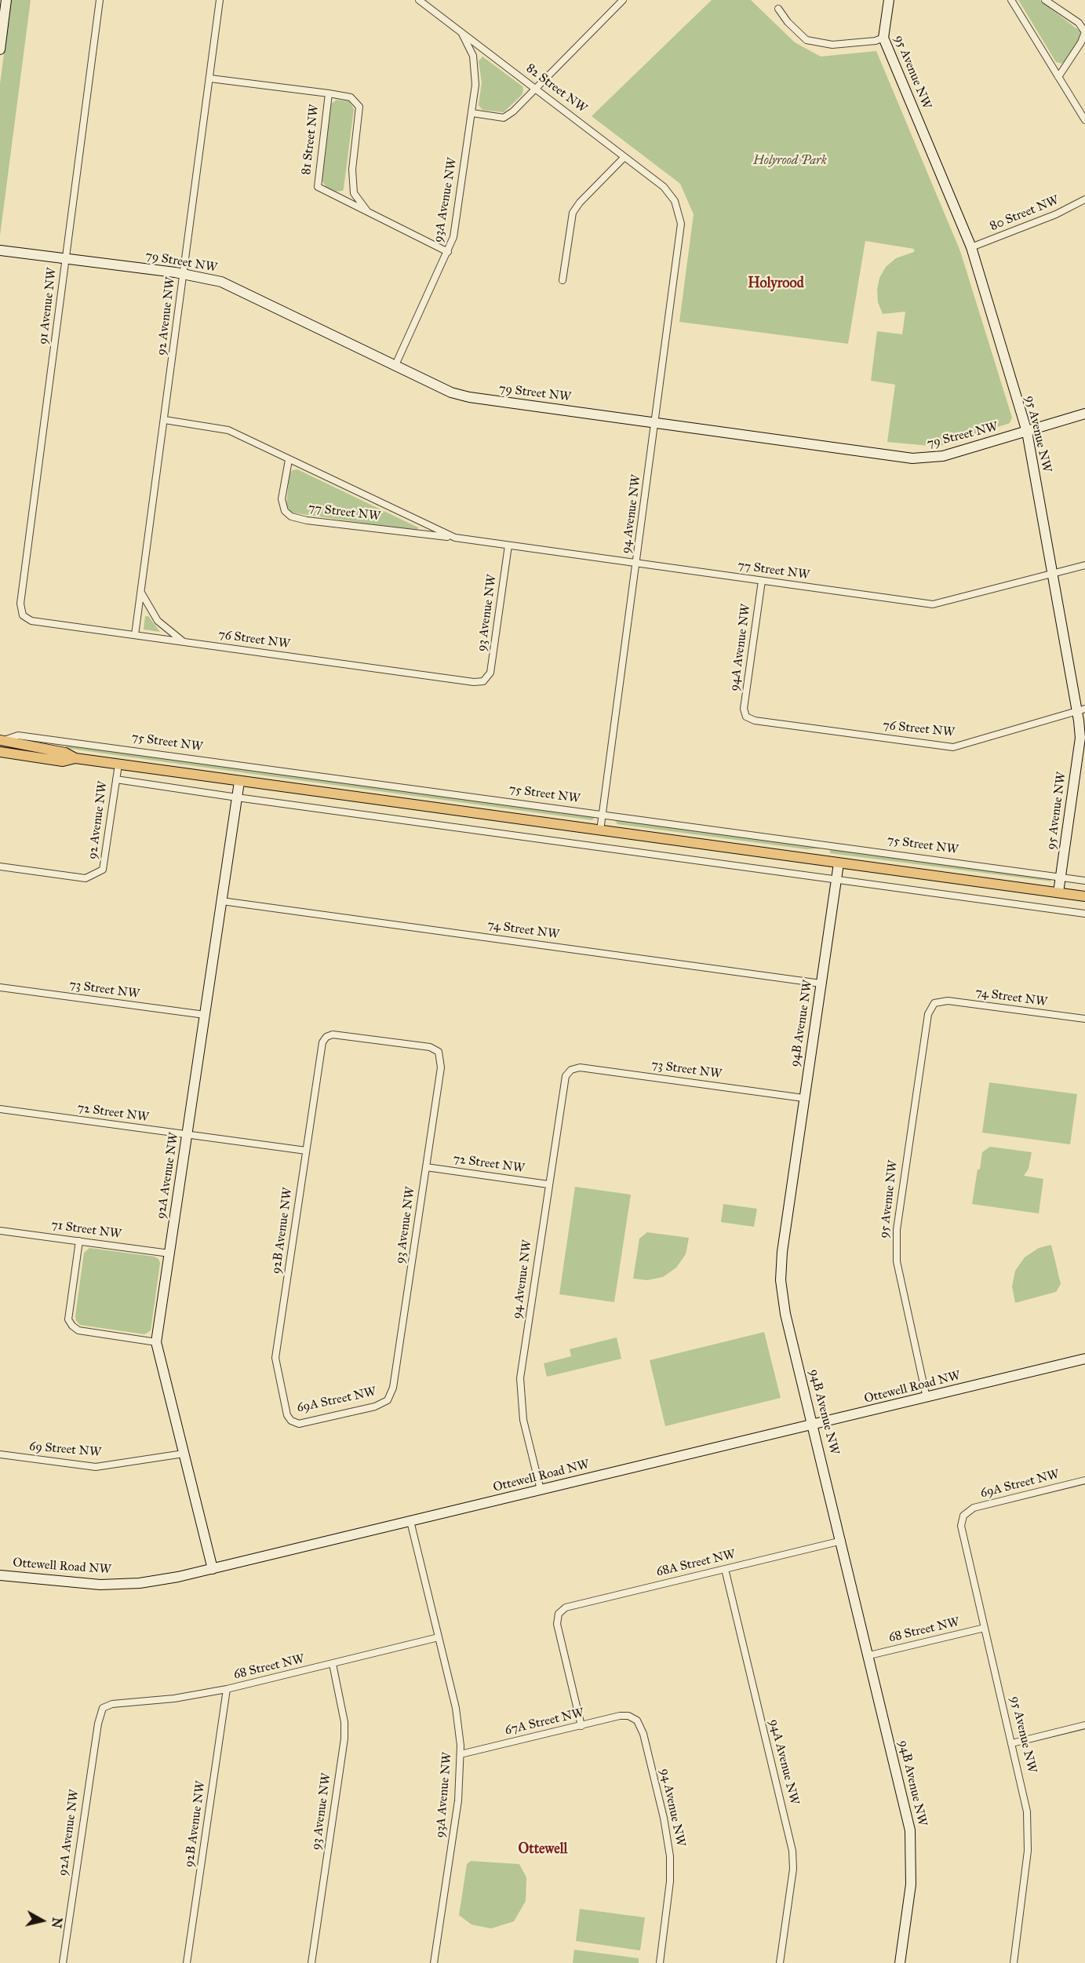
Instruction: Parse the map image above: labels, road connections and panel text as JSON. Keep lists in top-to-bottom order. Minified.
{"streets":{"main road":["75 Street NW"],"street":["95 Avenue NW","82 Street NW","81 Street NW","93A Avenue NW","80 Street NW","79 Street NW","91 Avenue NW","92 Avenue NW","77 Street NW","94 Avenue NW","93 Avenue NW","76 Street NW","94A Avenue NW","74 Street NW","73 Street NW","94B Avenue NW","72 Street NW","92A Avenue NW","71 Street NW","92B Avenue NW","Ottewell Road NW","69A Street NW","69 Street NW","68A Street NW","68 Street NW","67A Street NW"]},"crossings":[["95 Avenue NW","80 Street NW"],["95 Avenue NW","79 Street NW"],["95 Avenue NW","77 Street NW"],["95 Avenue NW","76 Street NW"],["95 Avenue NW","75 Street NW"],["95 Avenue NW","74 Street NW"],["95 Avenue NW","Ottewell Road NW"],["95 Avenue NW","69A Street NW"],["95 Avenue NW","68 Street NW"],["82 Street NW","93A Avenue NW"],["82 Street NW","94 Avenue NW"],["81 Street NW","93A Avenue NW"],["81 Street NW","92 Avenue NW"],["93A Avenue NW","79 Street NW"],["93A Avenue NW","Ottewell Road NW"],["93A Avenue NW","68 Street NW"],["93A Avenue NW","67A Street NW"],["79 Street NW","91 Avenue NW"],["79 Street NW","92 Avenue NW"],["79 Street NW","94 Avenue NW"],["91 Avenue NW","76 Street NW"],["92 Avenue NW","77 Street NW"],["92 Avenue NW","76 Street NW"],["92 Avenue NW","75 Street NW"],["77 Street NW","94 Avenue NW"],["77 Street NW","93 Avenue NW"],["77 Street NW","94A Avenue NW"],["94 Avenue NW","75 Street NW"],["94 Avenue NW","73 Street NW"],["94 Avenue NW","72 Street NW"],["94 Avenue NW","Ottewell Road NW"],["94 Avenue NW","67A Street NW"],["93 Avenue NW","76 Street NW"],["93 Avenue NW","72 Street NW"],["93 Avenue NW","92B Avenue NW"],["93 Avenue NW","69A Street NW"],["93 Avenue NW","68 Street NW"],["76 Street NW","94A Avenue NW"],["94A Avenue NW","68A Street NW"],["75 Street NW","94B Avenue NW"],["75 Street NW","92A Avenue NW"],["74 Street NW","94B Avenue NW"],["74 Street NW","92A Avenue NW"],["73 Street NW","94B Avenue NW"],["73 Street NW","92A Avenue NW"],["94B Avenue NW","Ottewell Road NW"],["94B Avenue NW","68A Street NW"],["94B Avenue NW","68 Street NW"],["72 Street NW","92A Avenue NW"],["72 Street NW","92B Avenue NW"],["92A Avenue NW","71 Street NW"],["92A Avenue NW","Ottewell Road NW"],["92A Avenue NW","69 Street NW"],["92A Avenue NW","68 Street NW"],["92B Avenue NW","69A Street NW"],["92B Avenue NW","68 Street NW"],["68A Street NW","67A Street NW"]],"districts":["Holyrood","Ottewell"],"parks":["Holyrood Park"],"north":"right"}
